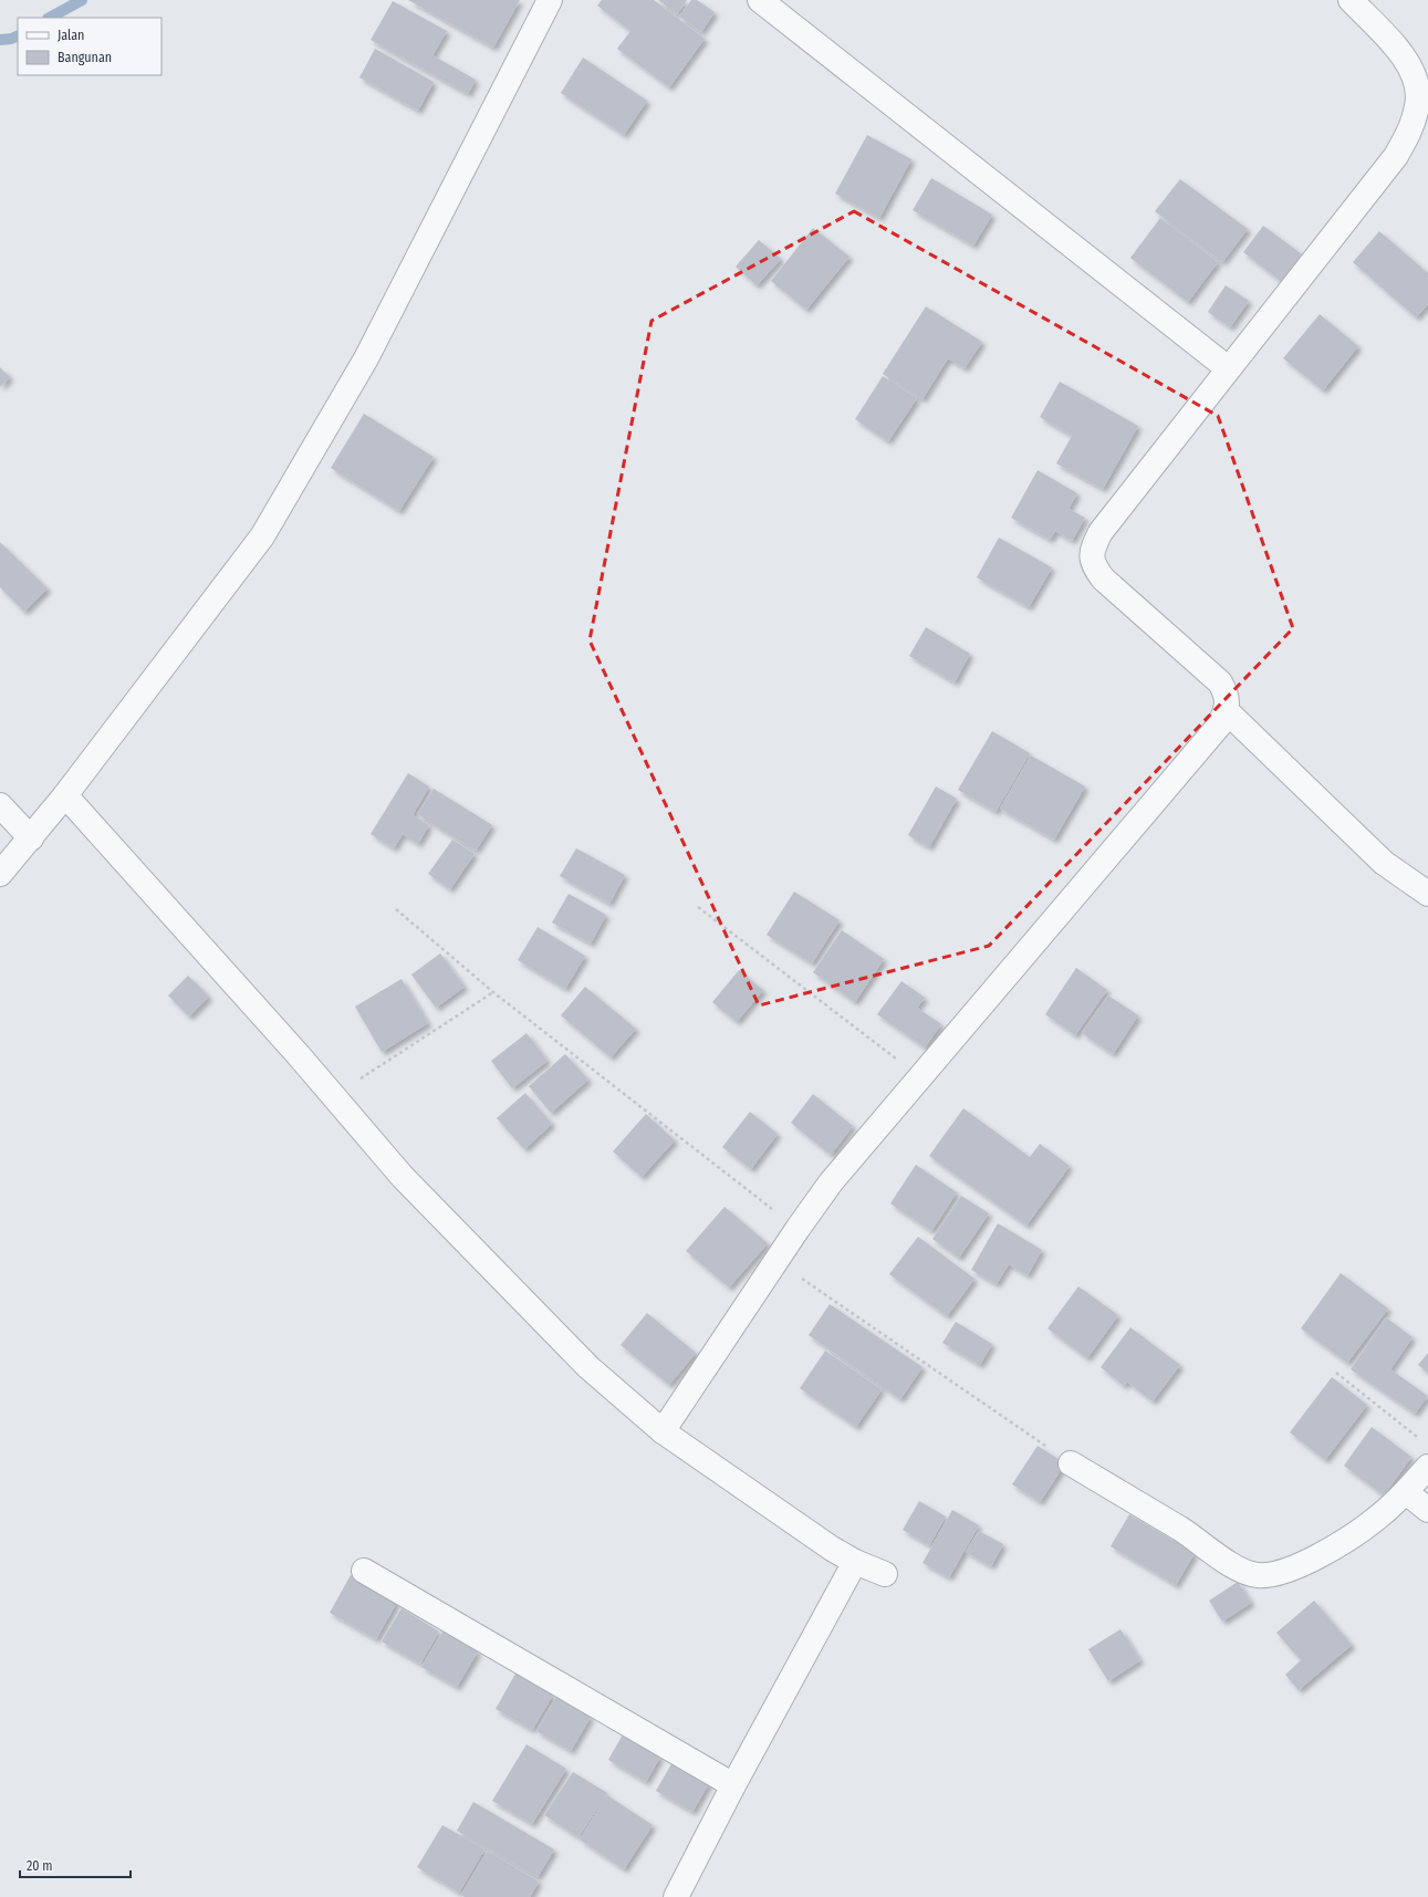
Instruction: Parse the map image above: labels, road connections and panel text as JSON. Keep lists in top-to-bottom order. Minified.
{"legend":["Jalan","Bangunan"],"scale_bar":"20 m"}
